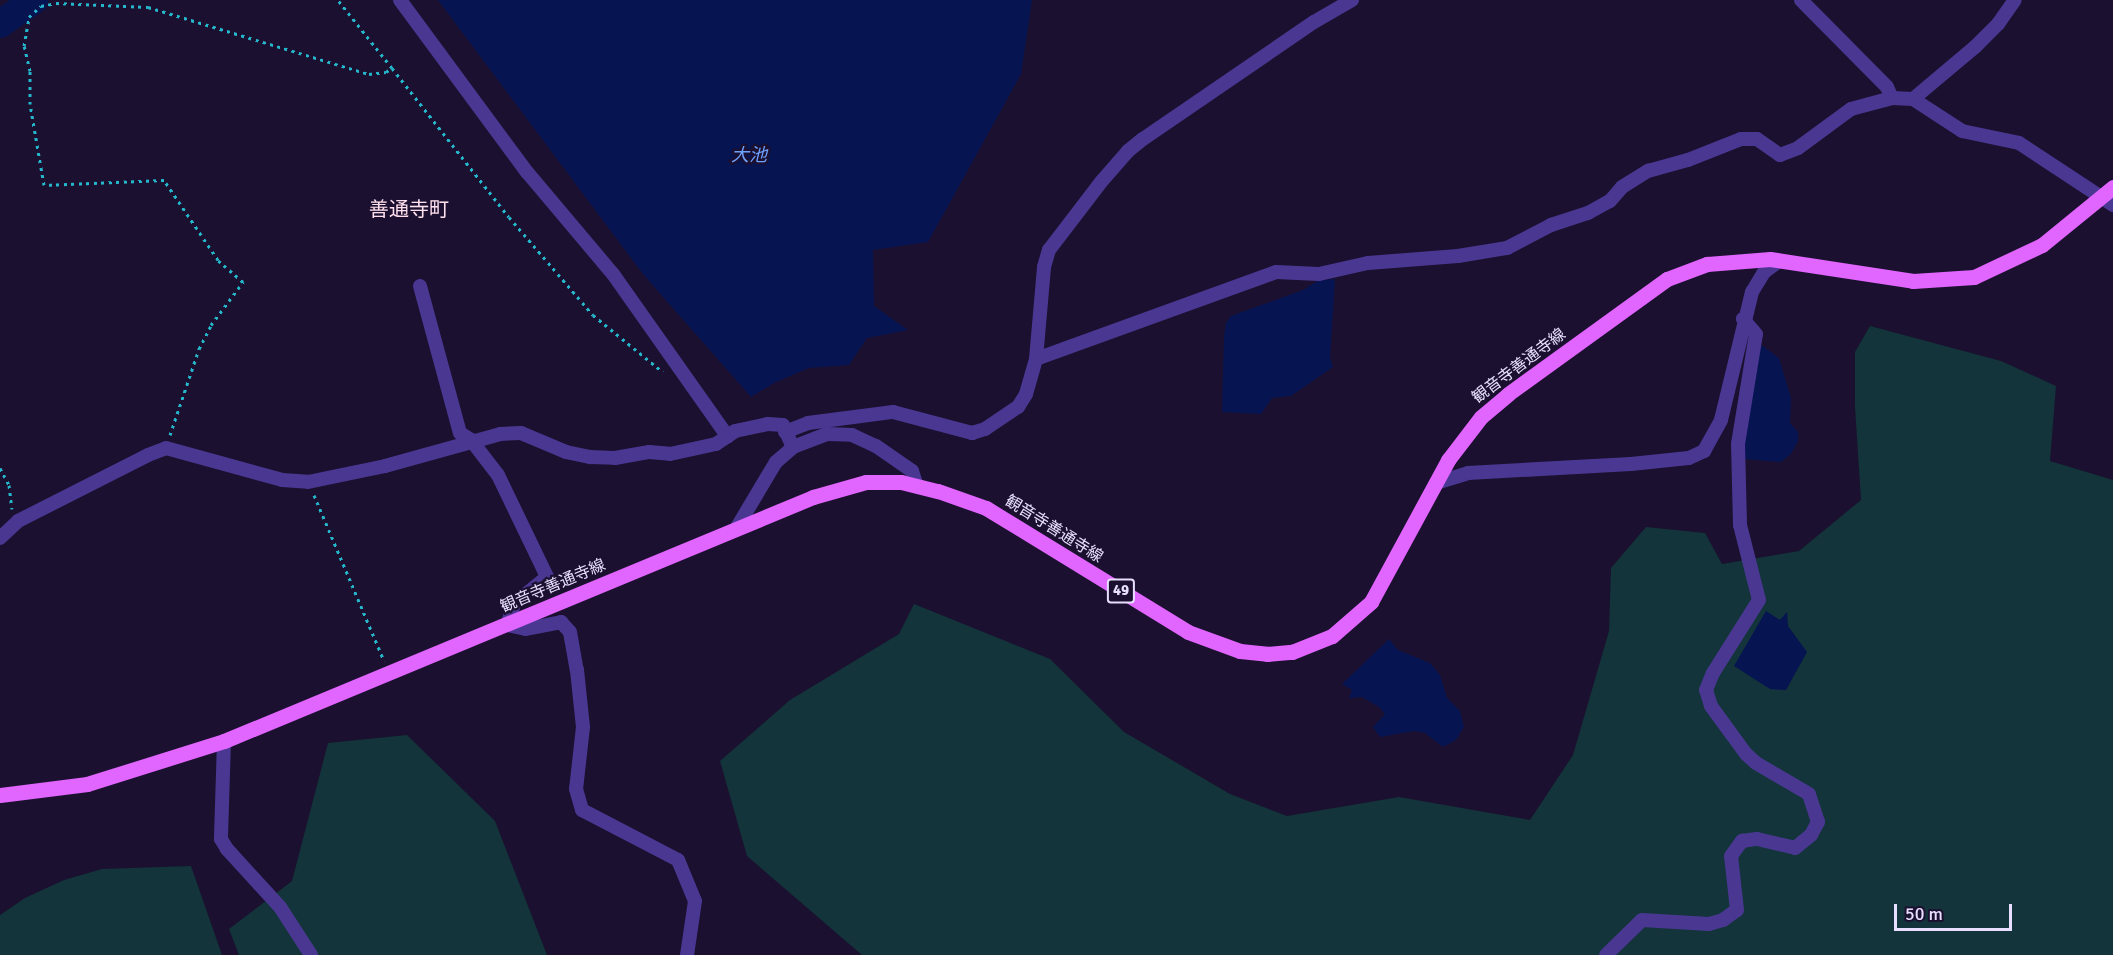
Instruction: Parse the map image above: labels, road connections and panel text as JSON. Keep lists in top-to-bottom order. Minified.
{"streets":{"main road":["観音寺善通寺線","49"]},"districts":["善通寺町"],"water":["大池"],"scale_bar":"50 m"}
